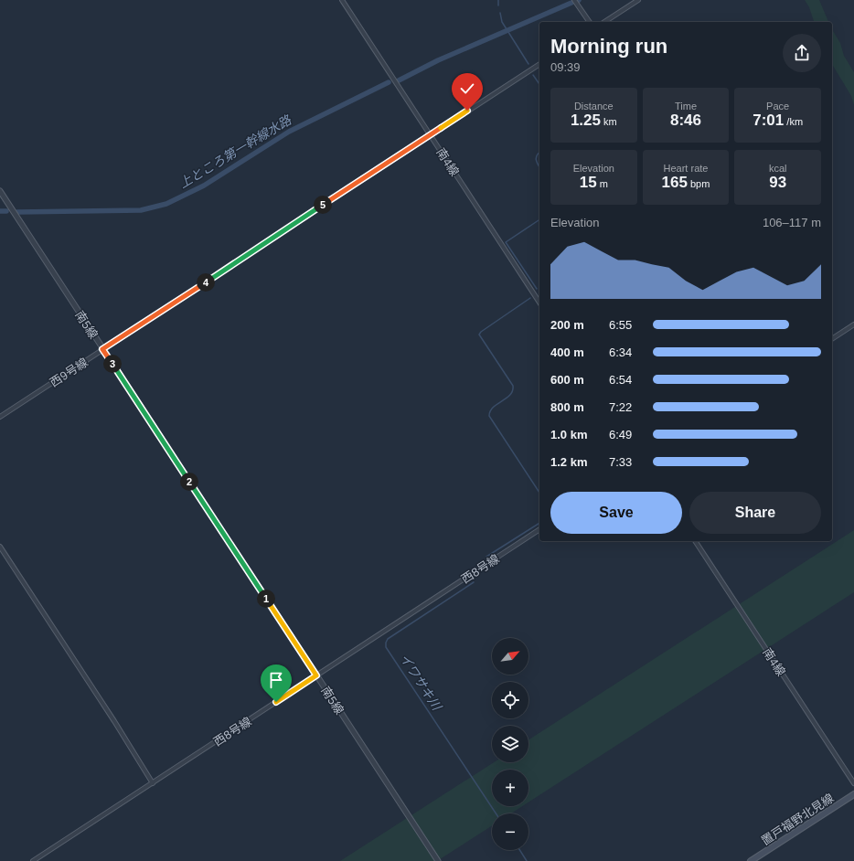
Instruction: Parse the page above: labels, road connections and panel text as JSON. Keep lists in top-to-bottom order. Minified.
{"streets":{"main road":["置戸福野北見線"],"street":["南4線","南5線","西9号線","西8号線"]},"crossings":[["南4線","西9号線"],["南5線","西9号線"],["南5線","西8号線"]],"water":["上ところ第一幹線水路","イワサキ川"],"north":"top right","page":{"heading":["Morning run","09:39"],"stats":[["Distance","1.25 km"],["Time","8:46"],["Pace","7:01 /km"],["Elevation","15 m"],["Heart rate","165 bpm"],["kcal","93"]],"pins":["5","4","3","2","1"],"chart":["Elevation","106–117 m"],"list":[{"name":"200 m","note":"6:55"},{"name":"400 m","note":"6:34"},{"name":"600 m","note":"6:54"},{"name":"800 m","note":"7:22"},{"name":"1.0 km","note":"6:49"},{"name":"1.2 km","note":"7:33"}],"buttons":["Save","Share"],"map_buttons":["+","−"]}}
